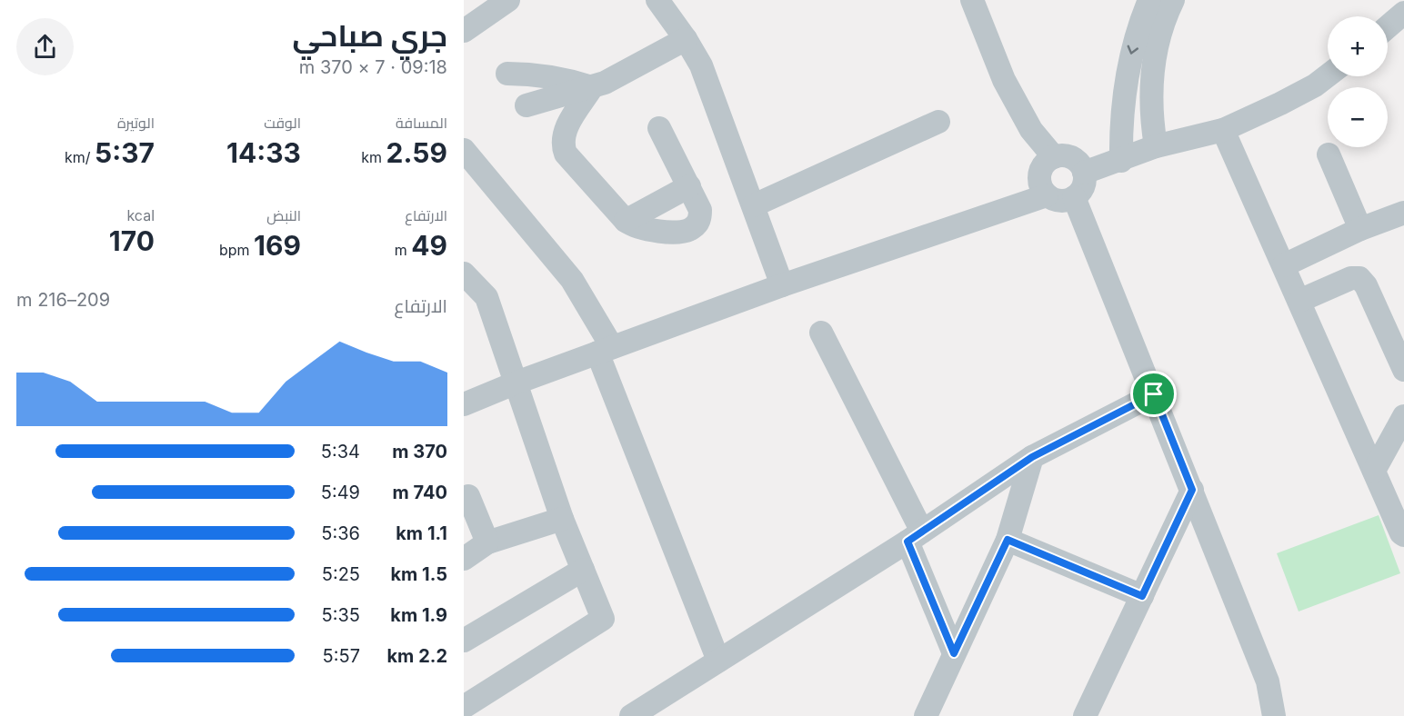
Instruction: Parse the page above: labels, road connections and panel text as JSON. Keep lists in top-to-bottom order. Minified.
{"page":{"heading":["جري صباحي","09:18 · 7 × 370 m"],"map_buttons":["+","−"],"stats":[["المسافة","2.59 km"],["الوقت","14:33"],["الوتيرة","5:37 /km"],["الارتفاع","49 m"],["النبض","169 bpm"],["kcal","170"]],"chart":["الارتفاع","209–216 m"],"list":[{"name":"370 m","note":"5:34"},{"name":"740 m","note":"5:49"},{"name":"1.1 km","note":"5:36"},{"name":"1.5 km","note":"5:25"},{"name":"1.9 km","note":"5:35"},{"name":"2.2 km","note":"5:57"}]}}
